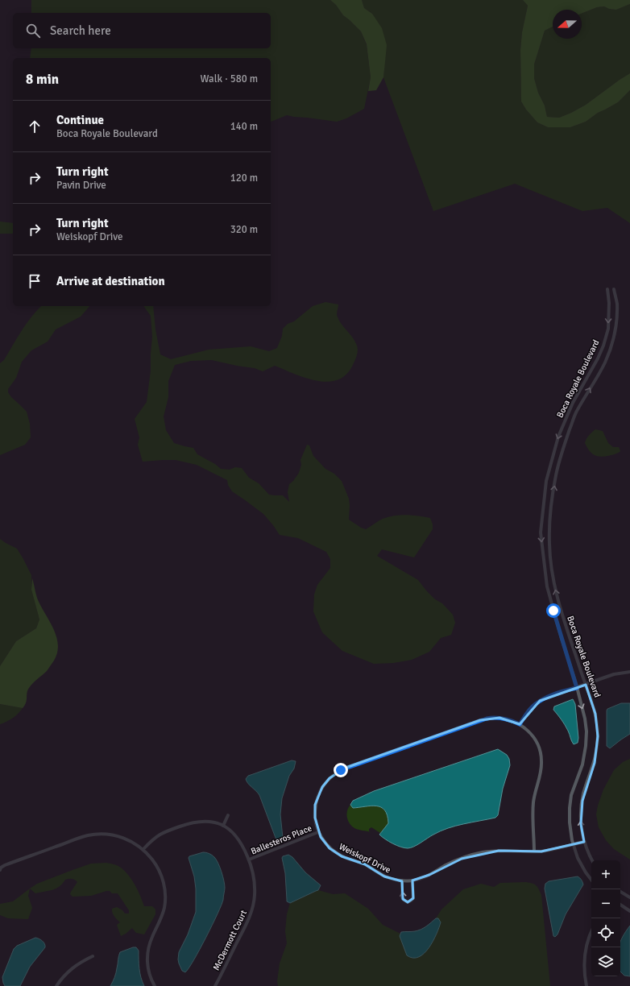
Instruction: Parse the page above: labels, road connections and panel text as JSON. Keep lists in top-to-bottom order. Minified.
{"streets":{"street":["Boca Royale Boulevard","Ballesteros Place","Weiskopf Drive","McDermott Court"]},"crossings":[["Boca Royale Boulevard","Weiskopf Drive"],["Ballesteros Place","Weiskopf Drive"],["Ballesteros Place","McDermott Court"]],"north":"left","page":{"search":"Search here","heading":["8 min","Walk · 580 m"],"list":[["Continue","Boca Royale Boulevard","140 m"],["Turn right","Pavin Drive","120 m"],["Turn right","Weiskopf Drive","320 m"],"Arrive at destination"],"map_buttons":["+","−"]}}
